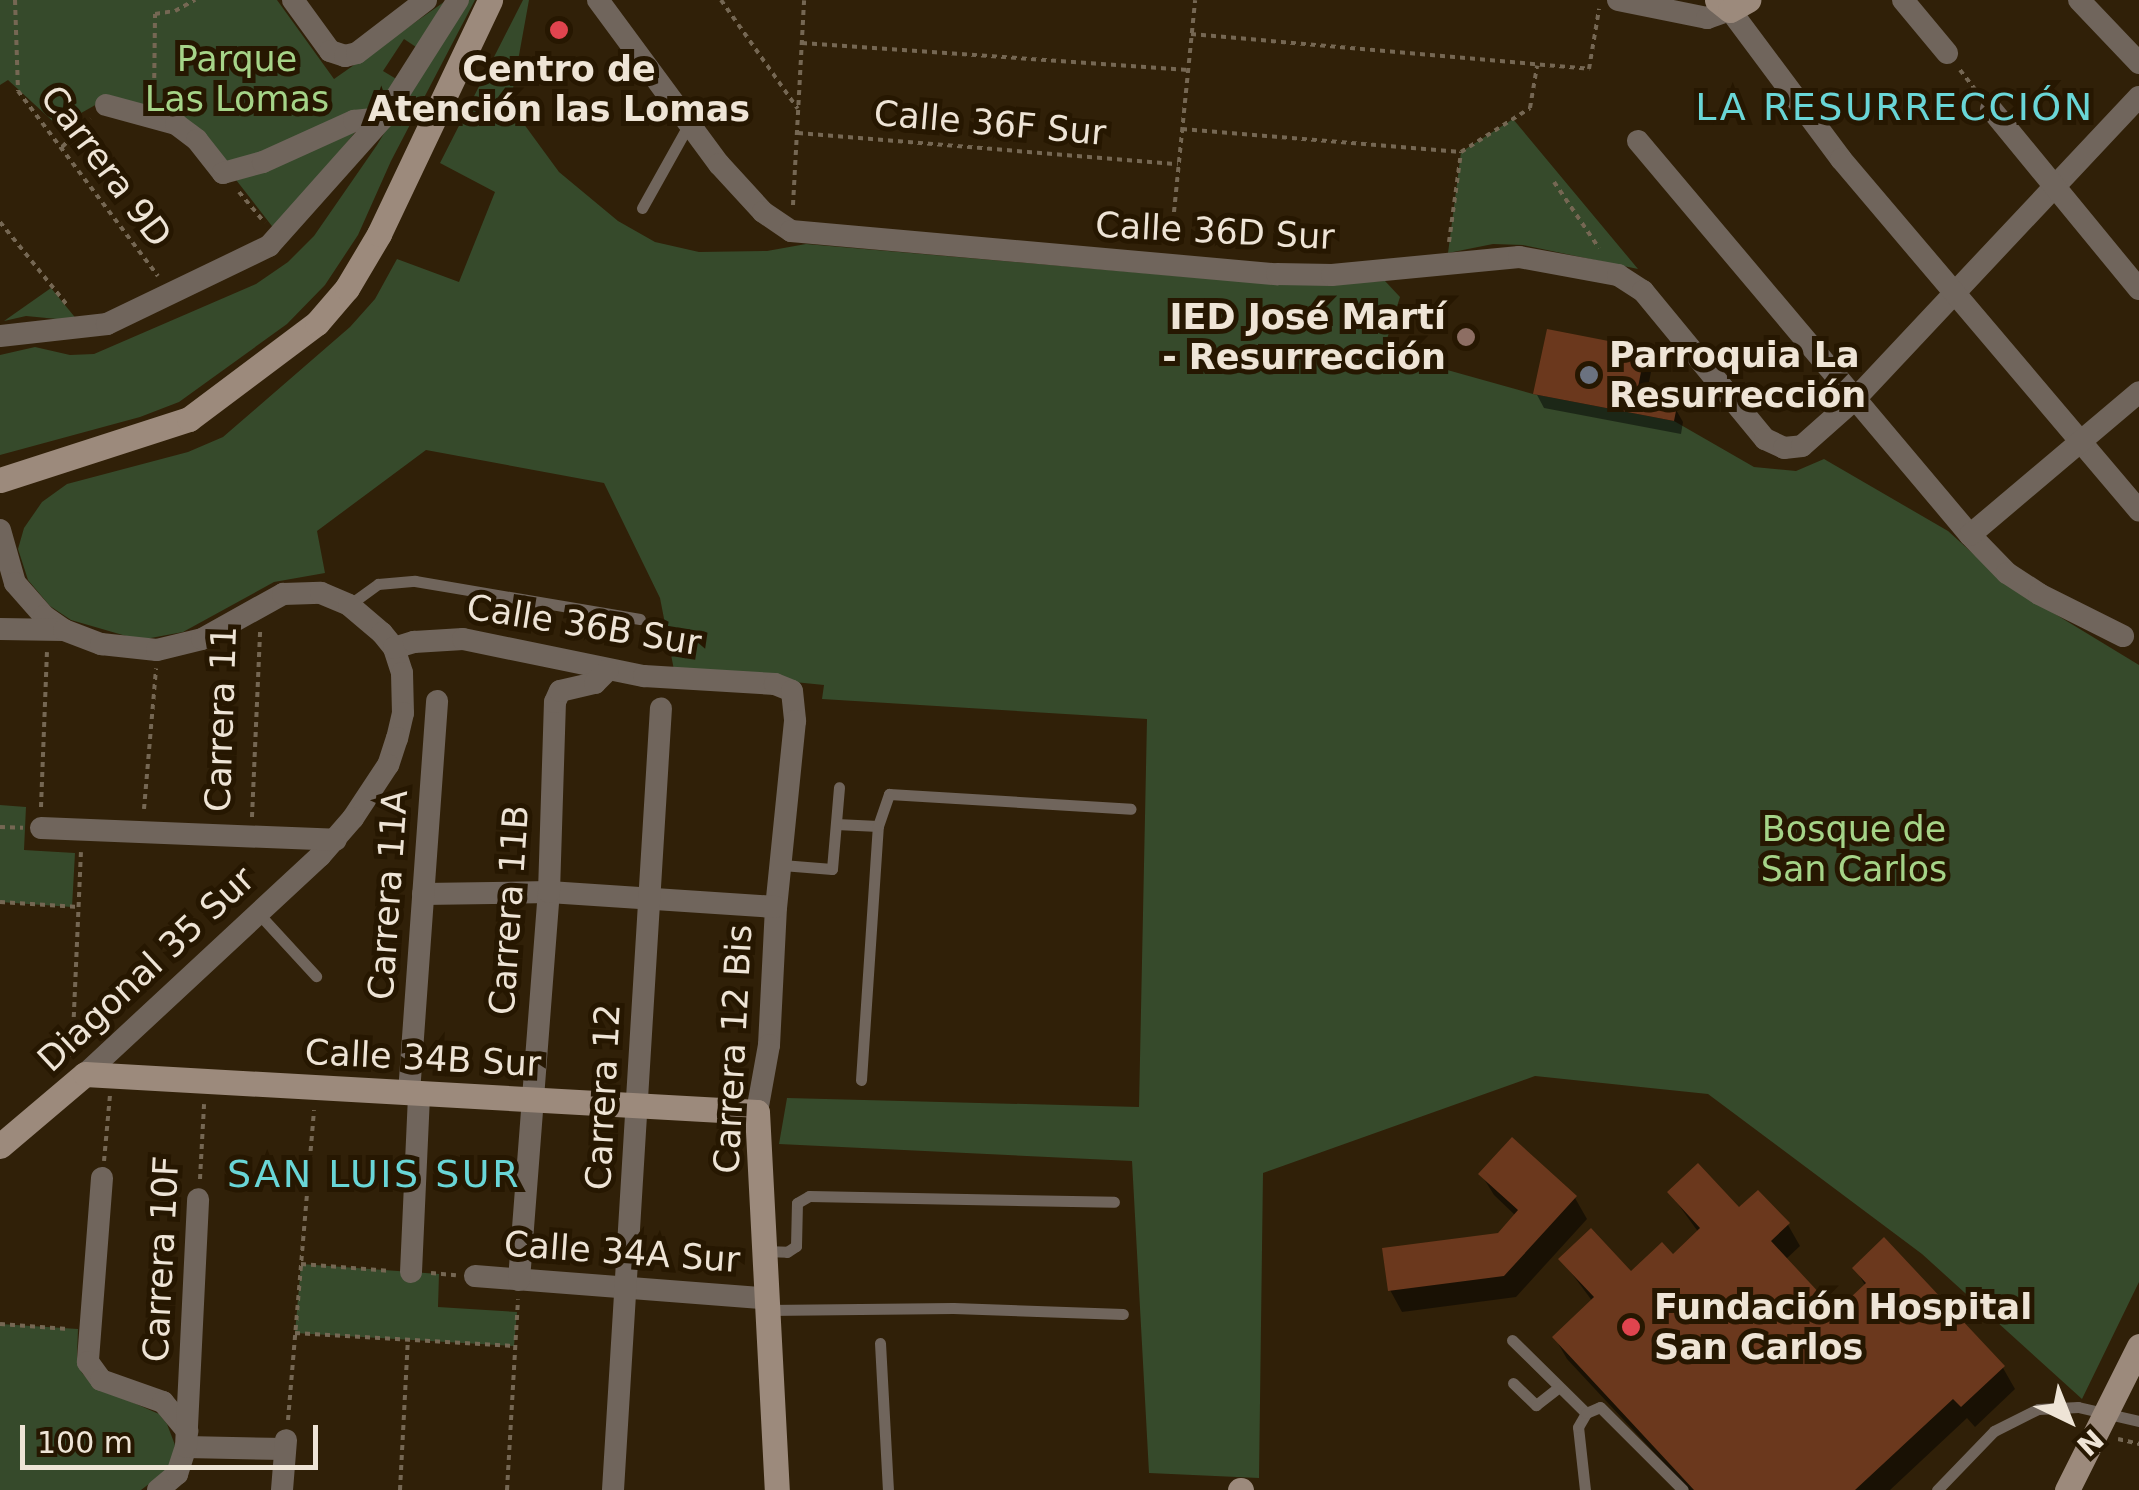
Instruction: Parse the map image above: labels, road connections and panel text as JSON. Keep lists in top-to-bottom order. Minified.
{"streets":{"street":["Calle 36D Sur","Calle 36B Sur","Carrera 11A","Carrera 11B","Diagonal 35 Sur","Carrera 12 Bis","Calle 34B Sur","Carrera 12","Calle 34A Sur","Carrera 10F"],"path":["Calle 36F Sur","Carrera 9D","Carrera 11"]},"crossings":[["Calle 36B Sur","Carrera 11B"],["Calle 36B Sur","Diagonal 35 Sur"],["Calle 36B Sur","Carrera 12 Bis"],["Carrera 11A","Calle 34B Sur"],["Carrera 11B","Calle 34B Sur"],["Carrera 11B","Calle 34A Sur"],["Diagonal 35 Sur","Calle 34B Sur"],["Carrera 12 Bis","Calle 34B Sur"],["Carrera 12 Bis","Calle 34A Sur"],["Calle 34B Sur","Carrera 12"],["Calle 34B Sur","Carrera 10F"],["Carrera 12","Calle 34A Sur"]],"districts":["LA RESURRECCIÓN","SAN LUIS SUR"],"parks":["Parque Las Lomas","Bosque de San Carlos"],"places":["Centro de Atención las Lomas","IED José Martí - Resurrección","Parroquia La Resurrección","Fundación Hospital San Carlos"],"scale_bar":"100 m","north":"bottom right"}
